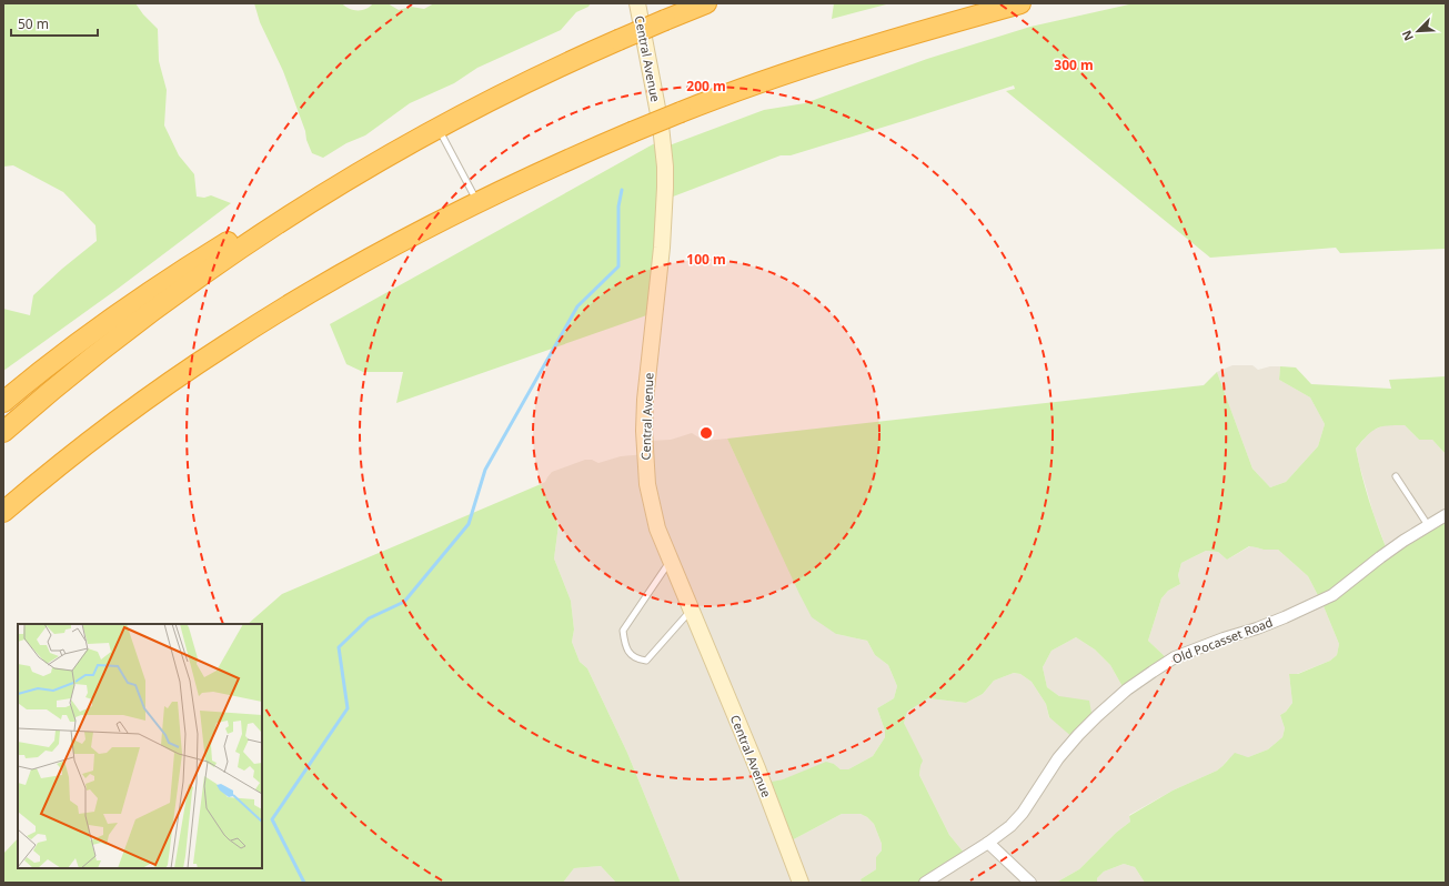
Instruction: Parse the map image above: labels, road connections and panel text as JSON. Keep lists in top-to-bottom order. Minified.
{"streets":{"street":["Central Avenue","Old Pocasset Road"]},"scale_bar":"50 m","north":"bottom left","rings":["300 m","200 m","100 m"]}
